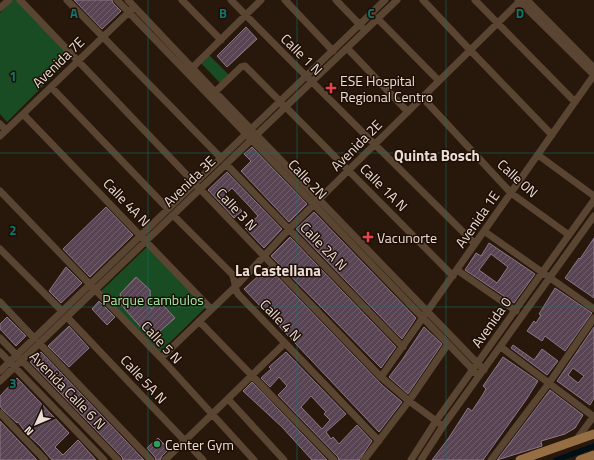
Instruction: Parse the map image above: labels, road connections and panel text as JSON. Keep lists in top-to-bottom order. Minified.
{"streets":{"street":["Calle 1 N","Avenida 7E","Avenida 2E","Calle 0N","Calle 2N","Avenida 3E","Calle 1A N","Calle 4A N","Calle 3 N","Avenida 1E","Calle 2A N","Calle 4 N","Avenida 0","Calle 5 N","Calle 5A N","Avenida Calle 6 N"]},"crossings":[["Calle 1 N","Avenida 2E"],["Calle 1 N","Avenida 3E"],["Calle 1 N","Avenida 1E"],["Avenida 7E","Calle 2N"],["Avenida 7E","Calle 4A N"],["Avenida 7E","Calle 3 N"],["Avenida 7E","Calle 2A N"],["Avenida 2E","Calle 0N"],["Avenida 2E","Calle 2N"],["Avenida 2E","Calle 1A N"],["Avenida 2E","Calle 4A N"],["Avenida 2E","Calle 3 N"],["Avenida 2E","Calle 2A N"],["Avenida 2E","Calle 4 N"],["Avenida 2E","Calle 5 N"],["Calle 0N","Avenida 1E"],["Calle 0N","Avenida 0"],["Calle 2N","Avenida 3E"],["Calle 2N","Calle 1A N"],["Calle 2N","Avenida 1E"],["Calle 2N","Avenida 0"],["Avenida 3E","Calle 1A N"],["Avenida 3E","Calle 4A N"],["Avenida 3E","Calle 3 N"],["Avenida 3E","Calle 2A N"],["Avenida 3E","Calle 4 N"],["Avenida 3E","Calle 5 N"],["Avenida 3E","Calle 5A N"],["Avenida 3E","Avenida Calle 6 N"],["Calle 1A N","Avenida 1E"],["Calle 1A N","Avenida 0"],["Calle 3 N","Avenida 1E"],["Calle 3 N","Avenida 0"],["Avenida 1E","Calle 2A N"]],"districts":["Quinta Bosch","La Castellana"],"parks":["Parque cambulos"],"places":{"health":["ESE Hospital Regional Centro","Vacunorte"],"other":["Center Gym"]},"north":"bottom left","grid":{"columns":["A","B","C","D"],"rows":["1","2","3"]}}
